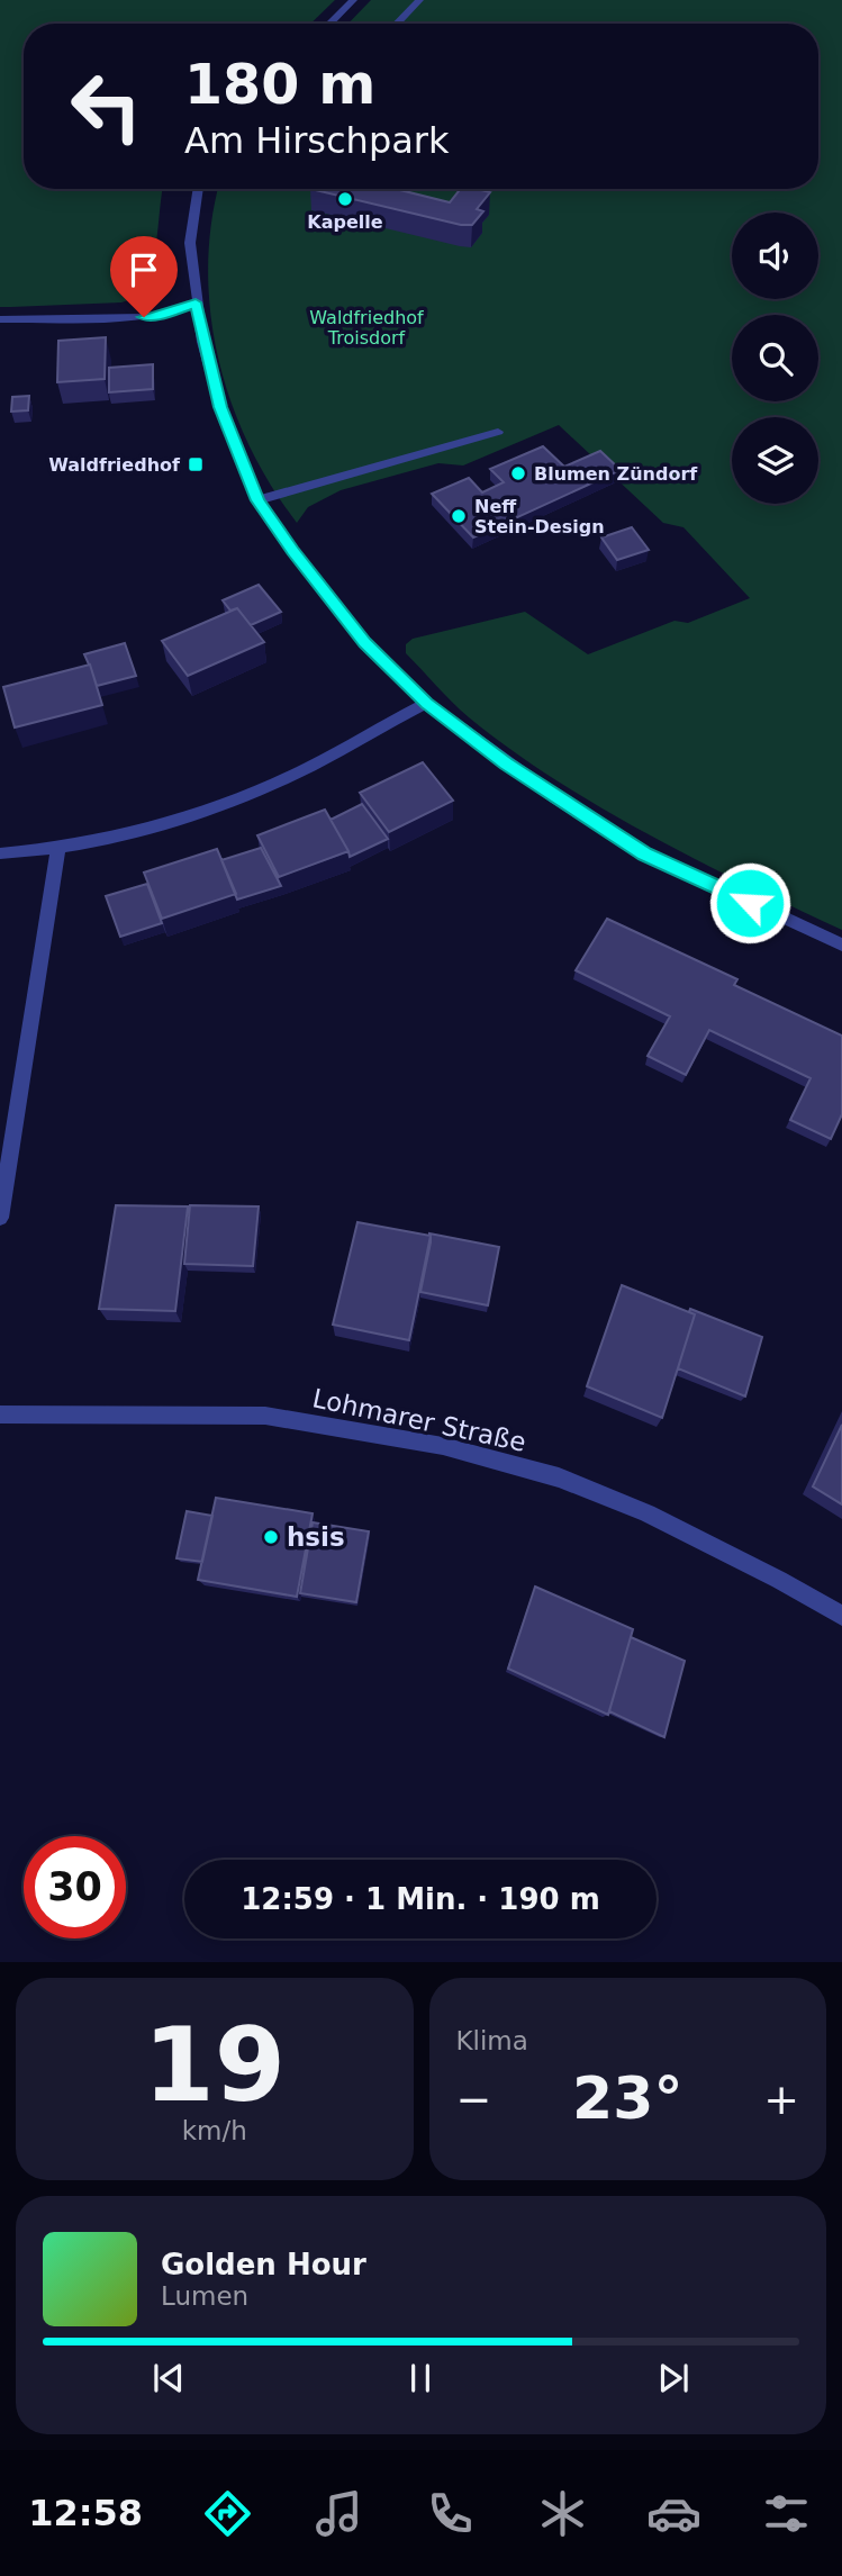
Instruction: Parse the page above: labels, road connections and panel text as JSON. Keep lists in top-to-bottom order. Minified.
{"streets":{"street":["Lohmarer Straße"]},"parks":["Waldfriedhof Troisdorf"],"places":{"other":["Kapelle","Blumen Zündorf","Neff Stein-Design","hsis"],"transit":["Waldfriedhof"]},"page":{"turn":["180 m","Am Hirschpark"],"limit":"30","trip":"12:59 · 1 Min. · 190 m","tile":[["19","km/h"],"Klima"],"heat":["−","23°","+"],"song":["Golden Hour","Lumen"],"tabs":"12:58"}}
